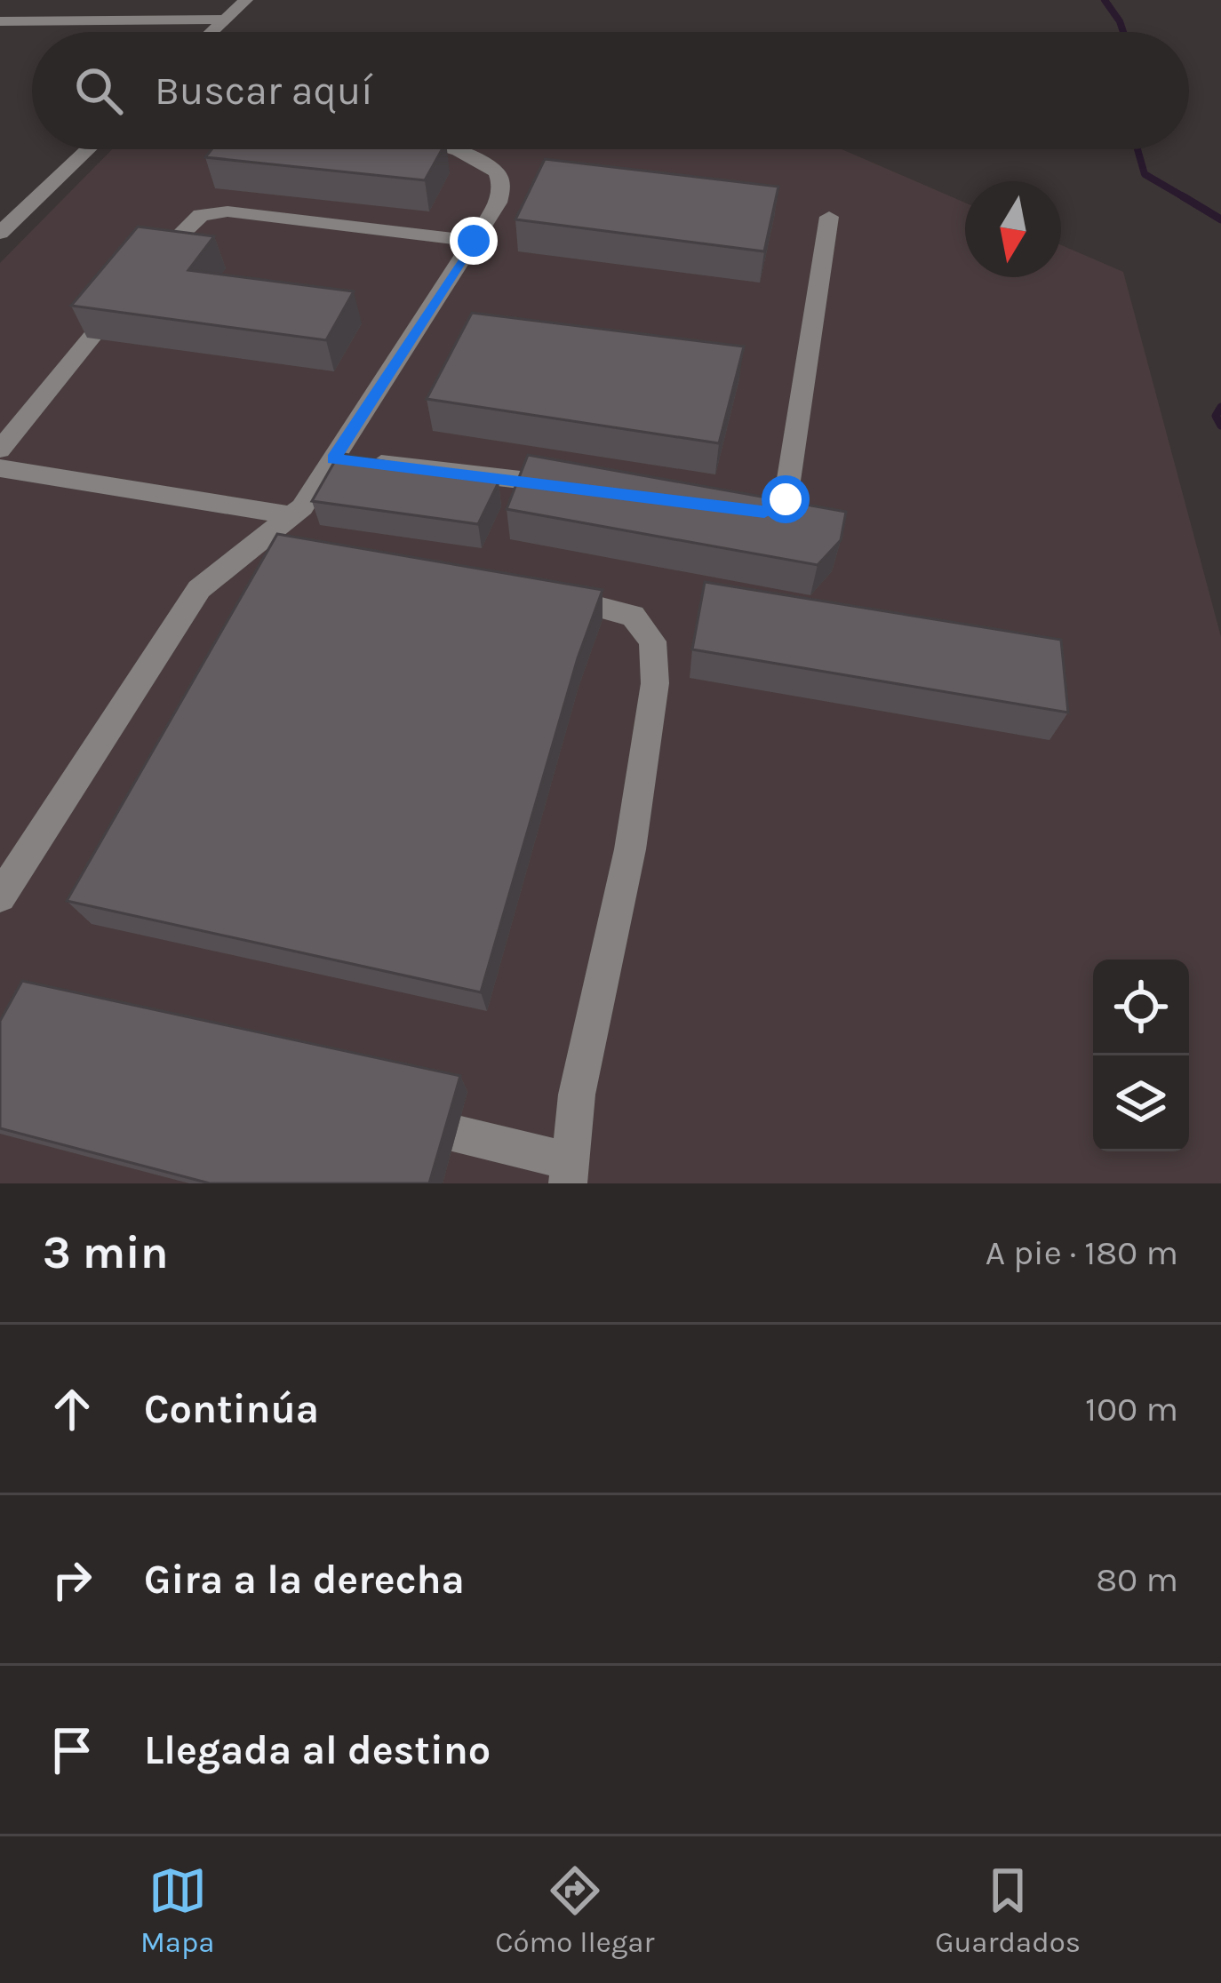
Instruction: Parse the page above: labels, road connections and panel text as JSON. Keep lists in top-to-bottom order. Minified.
{"north":"bottom","page":{"search":"Buscar aquí","heading":["3 min","A pie · 180 m"],"list":[["Continúa","100 m"],["Gira a la derecha","80 m"],"Llegada al destino"],"nav":["Mapa","Cómo llegar","Guardados"]}}
